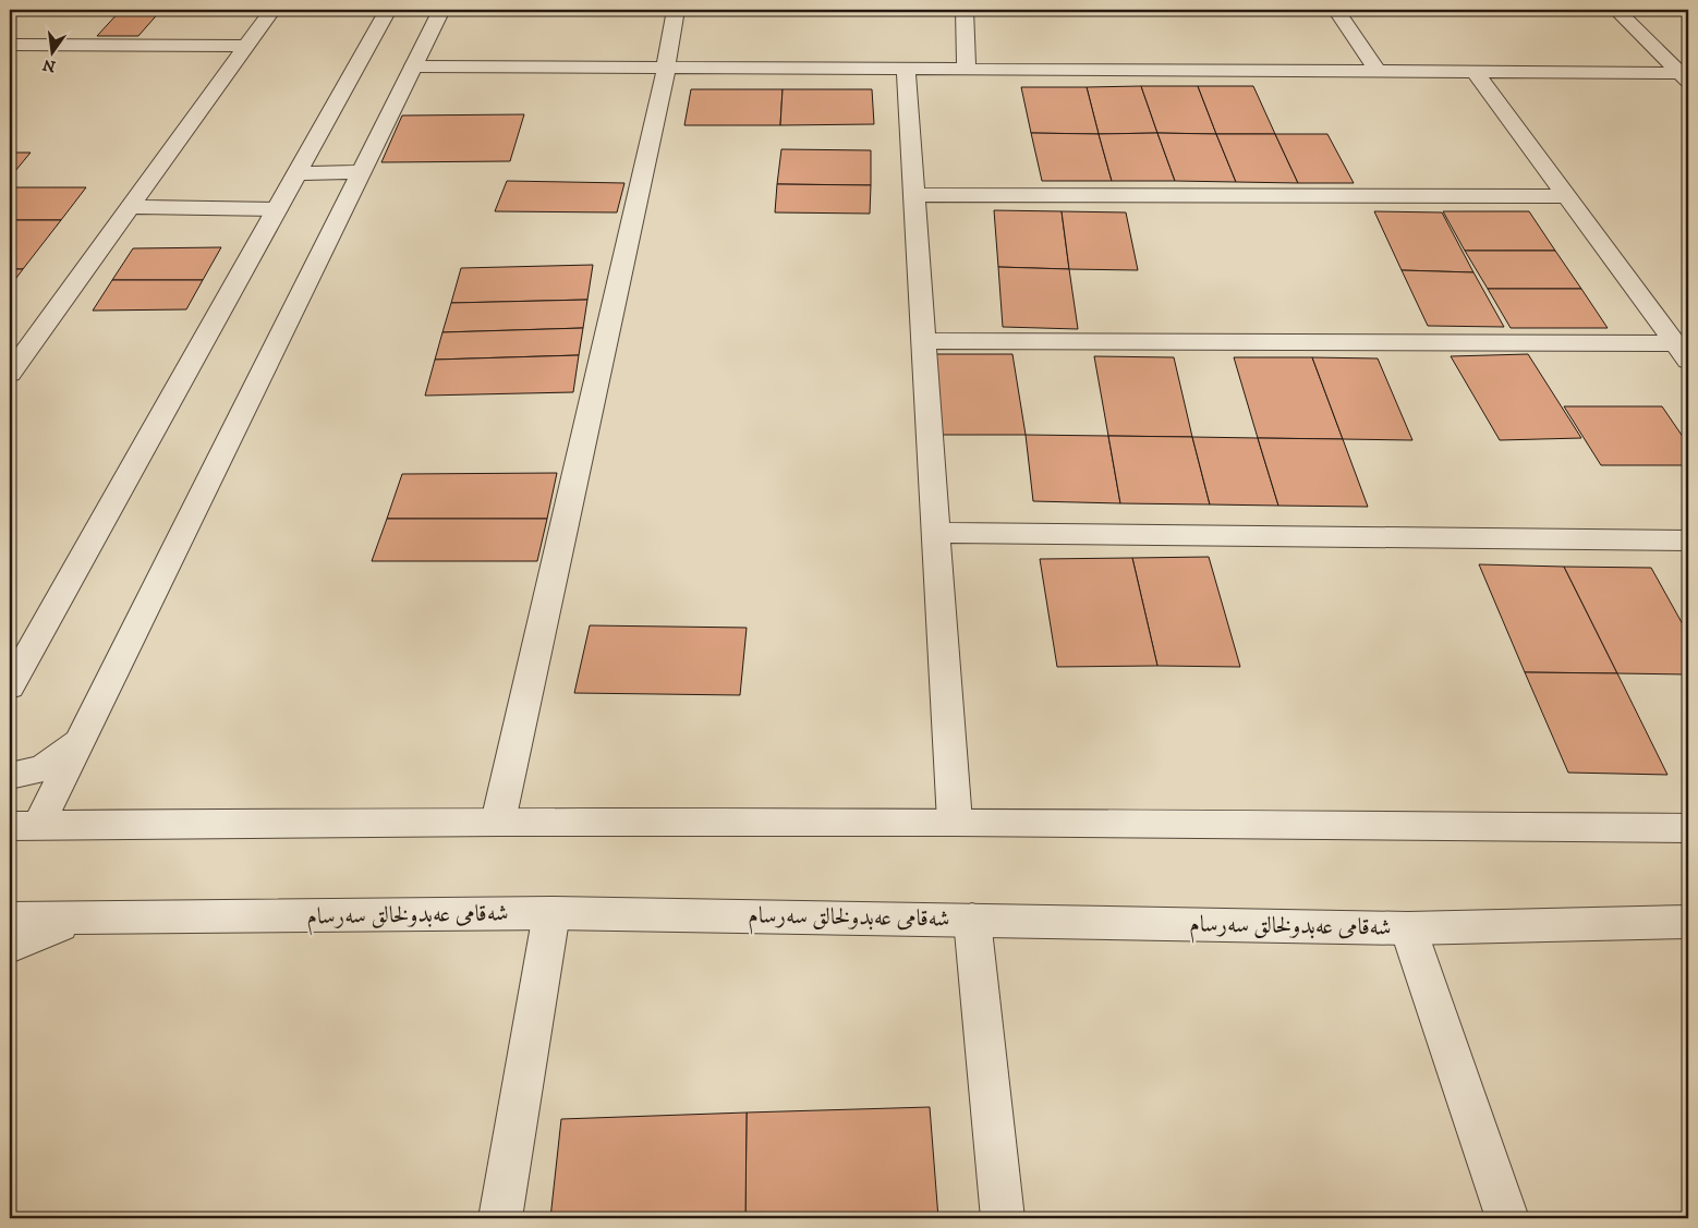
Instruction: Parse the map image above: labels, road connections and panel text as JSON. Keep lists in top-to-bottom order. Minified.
{"streets":{"street":["شەقامی عەبدولخالق سەرسام"]},"north":"bottom"}
